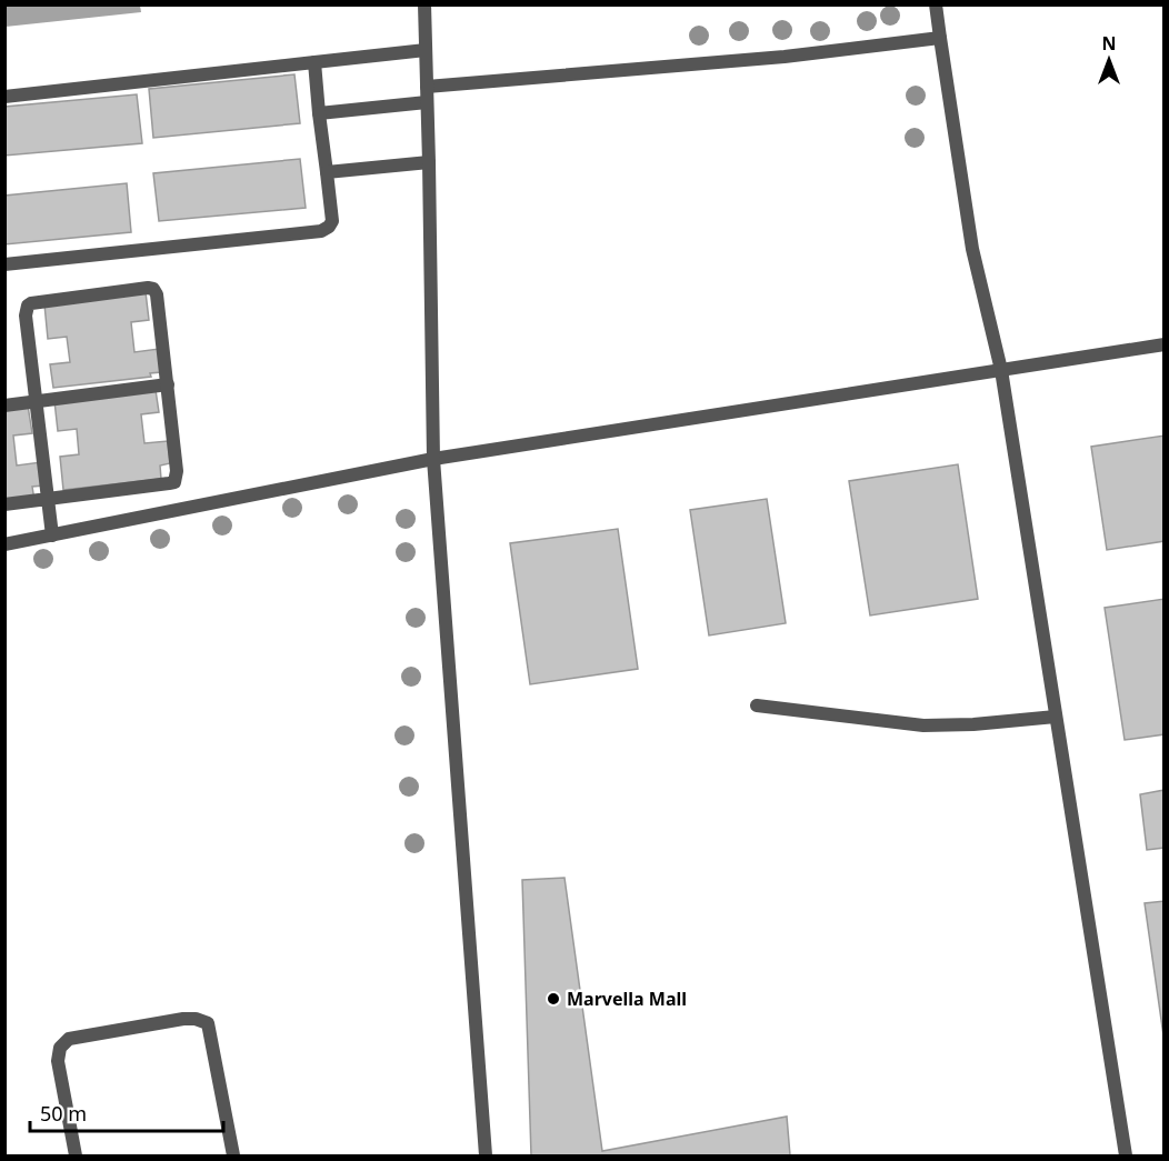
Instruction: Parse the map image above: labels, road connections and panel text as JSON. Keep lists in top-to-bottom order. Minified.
{"places":["Marvella Mall"],"scale_bar":"50 m","north":"top"}
